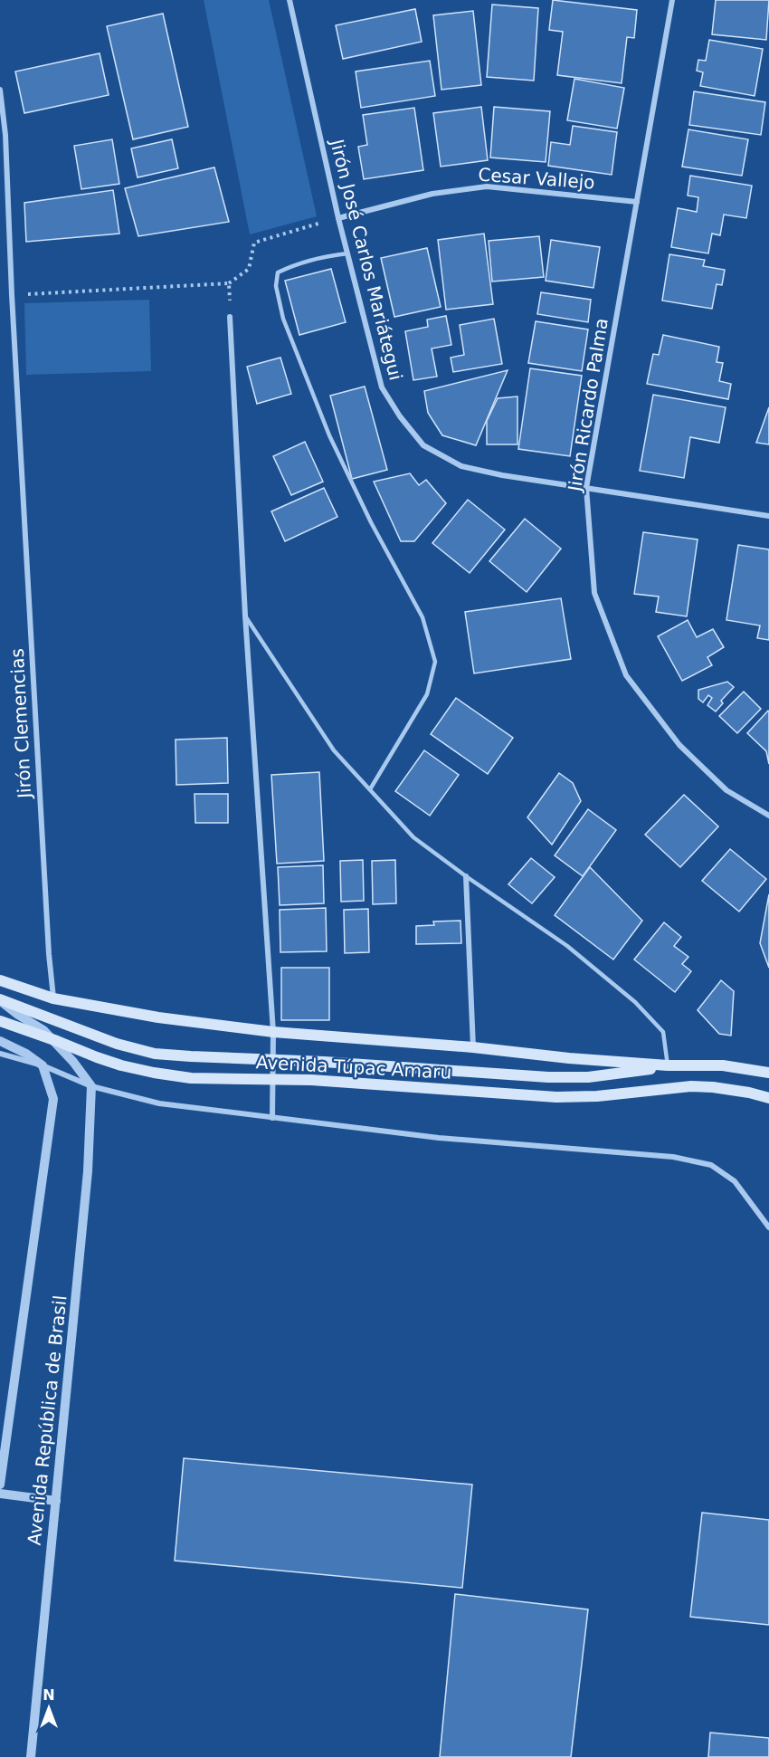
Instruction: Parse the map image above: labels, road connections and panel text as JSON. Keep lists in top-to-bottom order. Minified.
{"streets":{"main road":["Avenida Túpac Amaru"],"street":["Cesar Vallejo","Jirón José Carlos Mariátegui","Jirón Ricardo Palma","Jirón Clemencias","Avenida República de Brasil"]},"crossings":[["Cesar Vallejo","Jirón José Carlos Mariátegui"],["Cesar Vallejo","Jirón Ricardo Palma"],["Jirón José Carlos Mariátegui","Jirón Ricardo Palma"]],"north":"top"}
